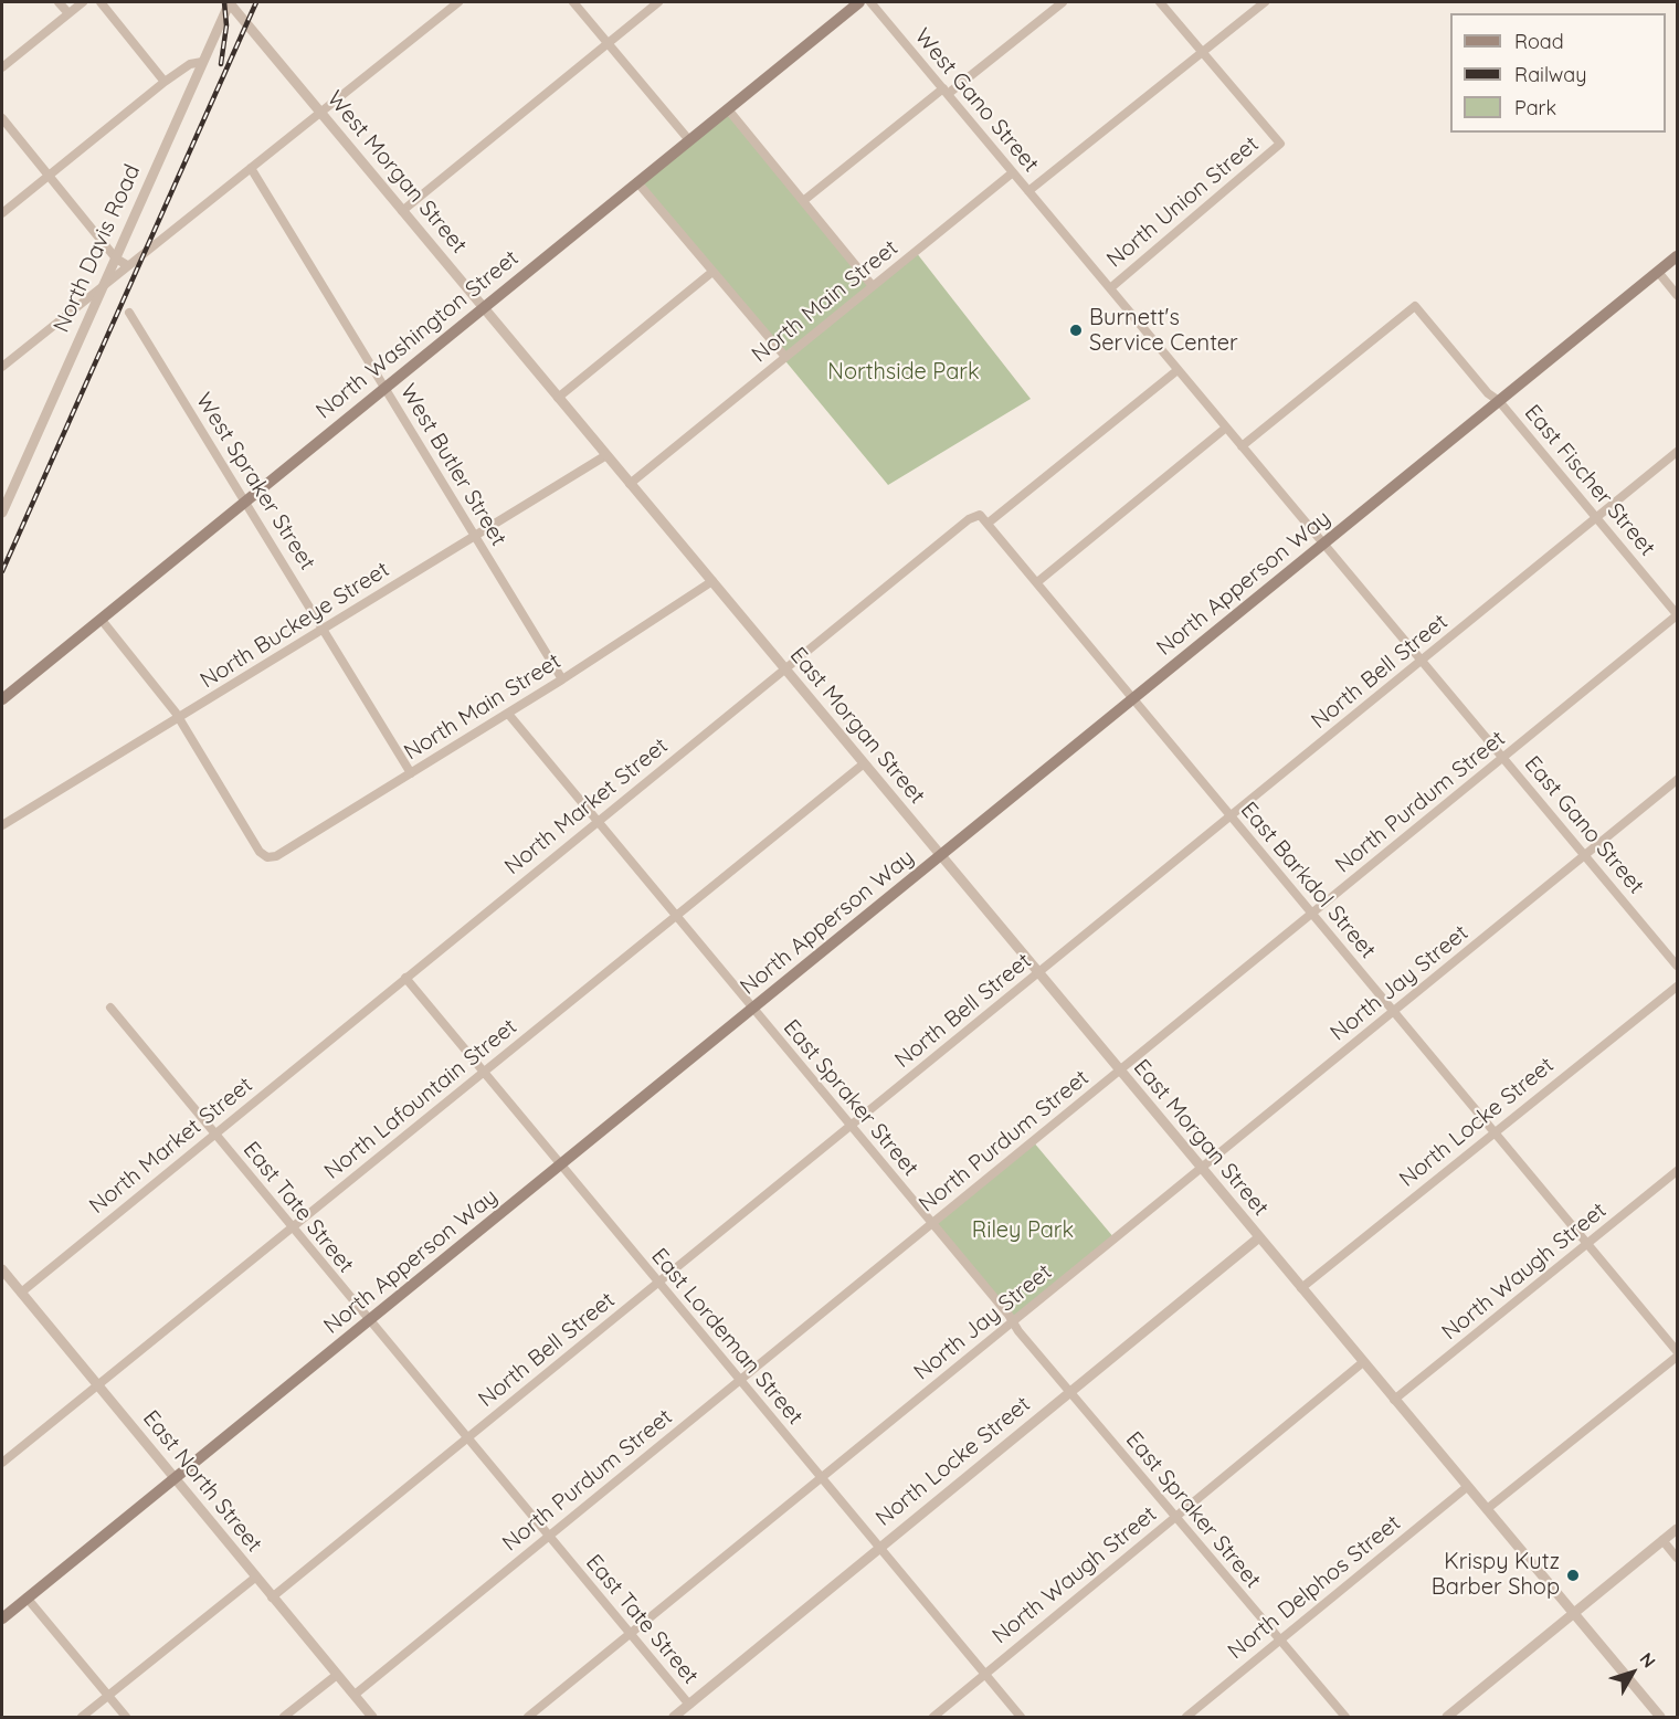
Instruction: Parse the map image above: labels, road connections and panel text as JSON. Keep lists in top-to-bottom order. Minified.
{"streets":{"main road":["North Washington Street","North Apperson Way"],"street":["West Gano Street","West Morgan Street","North Union Street","North Davis Road","North Main Street","West Butler Street","East Fischer Street","West Spraker Street","North Buckeye Street","North Bell Street","East Morgan Street","North Purdum Street","North Market Street","East Gano Street","East Barkdol Street","North Jay Street","East Spraker Street","North Lafountain Street","North Locke Street","East Tate Street","North Waugh Street","East Lordeman Street","East North Street","North Delphos Street"]},"crossings":[["West Gano Street","North Main Street"],["West Gano Street","East Gano Street"],["West Morgan Street","North Davis Road"],["West Morgan Street","North Main Street"],["West Morgan Street","North Washington Street"],["West Morgan Street","North Buckeye Street"],["West Morgan Street","East Morgan Street"],["North Union Street","East Gano Street"],["North Main Street","West Butler Street"],["North Main Street","West Spraker Street"],["North Main Street","North Buckeye Street"],["North Main Street","East Morgan Street"],["North Main Street","East Spraker Street"],["North Washington Street","West Butler Street"],["North Washington Street","West Spraker Street"],["West Butler Street","North Buckeye Street"],["East Fischer Street","North Apperson Way"],["East Fischer Street","North Bell Street"],["East Fischer Street","North Purdum Street"],["East Fischer Street","East Gano Street"],["West Spraker Street","North Buckeye Street"],["North Apperson Way","East Morgan Street"],["North Apperson Way","East Gano Street"],["North Apperson Way","East Barkdol Street"],["North Apperson Way","East Spraker Street"],["North Apperson Way","East Tate Street"],["North Apperson Way","East Lordeman Street"],["North Apperson Way","East North Street"],["North Bell Street","East Morgan Street"],["North Bell Street","East Gano Street"],["North Bell Street","East Barkdol Street"],["North Bell Street","East Spraker Street"],["North Bell Street","East Tate Street"],["North Bell Street","East Lordeman Street"],["North Bell Street","East North Street"],["East Morgan Street","North Purdum Street"],["East Morgan Street","North Market Street"],["East Morgan Street","North Jay Street"],["East Morgan Street","North Lafountain Street"],["East Morgan Street","North Locke Street"],["East Morgan Street","North Waugh Street"],["East Morgan Street","North Delphos Street"],["North Purdum Street","East Gano Street"],["North Purdum Street","East Barkdol Street"],["North Purdum Street","East Spraker Street"],["North Purdum Street","East Tate Street"],["North Purdum Street","East Lordeman Street"],["North Purdum Street","East North Street"],["North Market Street","East Barkdol Street"],["North Market Street","East Spraker Street"],["North Market Street","East Tate Street"],["North Market Street","East Lordeman Street"],["North Market Street","East North Street"],["East Gano Street","North Jay Street"],["East Barkdol Street","North Jay Street"],["East Barkdol Street","North Locke Street"],["East Barkdol Street","North Waugh Street"],["North Jay Street","East Spraker Street"],["North Jay Street","East Tate Street"],["North Jay Street","East Lordeman Street"],["East Spraker Street","North Lafountain Street"],["East Spraker Street","North Locke Street"],["East Spraker Street","North Waugh Street"],["East Spraker Street","North Delphos Street"],["North Lafountain Street","East Tate Street"],["North Lafountain Street","East Lordeman Street"],["North Lafountain Street","East North Street"],["North Locke Street","East Tate Street"],["North Locke Street","East Lordeman Street"],["North Waugh Street","East Lordeman Street"]],"parks":["Northside Park","Riley Park"],"places":["Burnett's Service Center","Krispy Kutz Barber Shop"],"legend":["Road","Railway","Park"],"north":"top right"}
